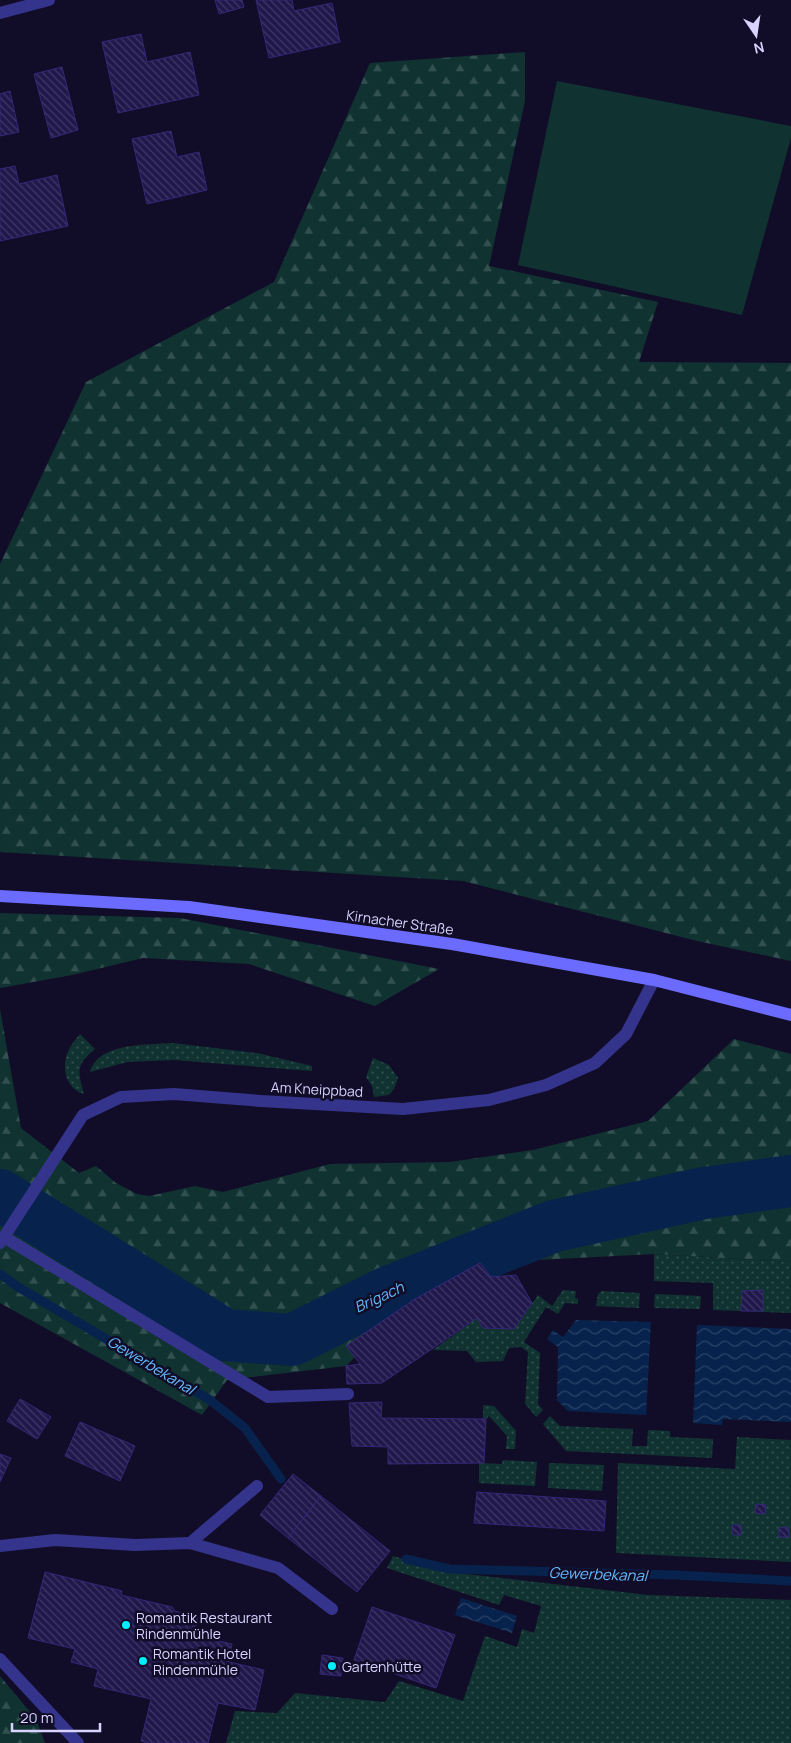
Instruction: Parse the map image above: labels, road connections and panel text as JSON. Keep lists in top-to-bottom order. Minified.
{"streets":{"main road":["Kirnacher Straße"],"street":["Am Kneippbad"]},"crossings":[["Kirnacher Straße","Am Kneippbad"]],"water":["Brigach","Gewerbekanal"],"places":["Romantik Restaurant Rindenmühle","Romantik Hotel Rindenmühle","Gartenhütte"],"scale_bar":"20 m","north":"bottom"}
